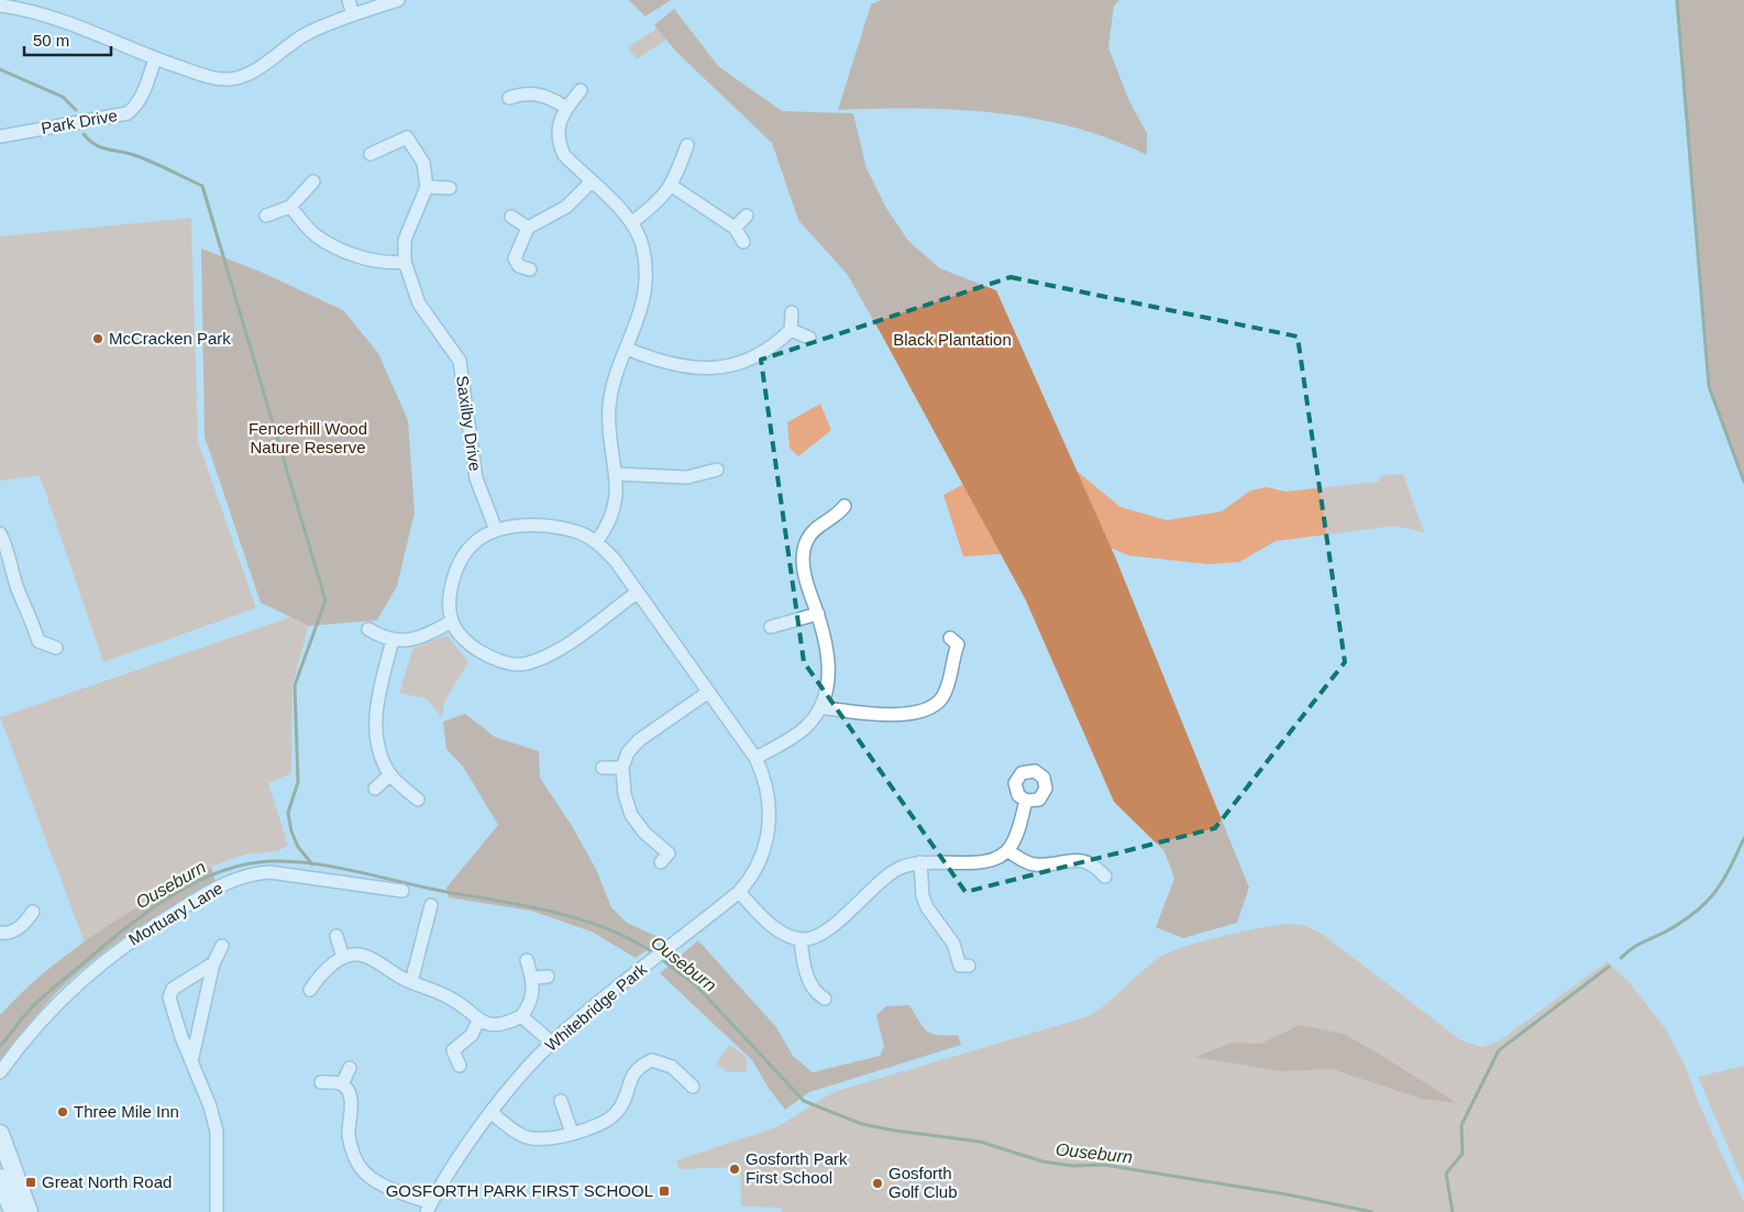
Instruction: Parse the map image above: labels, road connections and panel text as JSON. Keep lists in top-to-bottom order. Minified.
{"streets":{"street":["Park Drive","Saxilby Drive","Mortuary Lane","Whitebridge Park"]},"crossings":[["Saxilby Drive","Whitebridge Park"]],"water":["Ouseburn"],"parks":["Black Plantation","Fencerhill Wood Nature Reserve"],"places":{"other":["McCracken Park","Three Mile Inn","Gosforth Park First School","Gosforth Golf Club"],"transit":["Great North Road","GOSFORTH PARK FIRST SCHOOL"]},"scale_bar":"50 m"}
